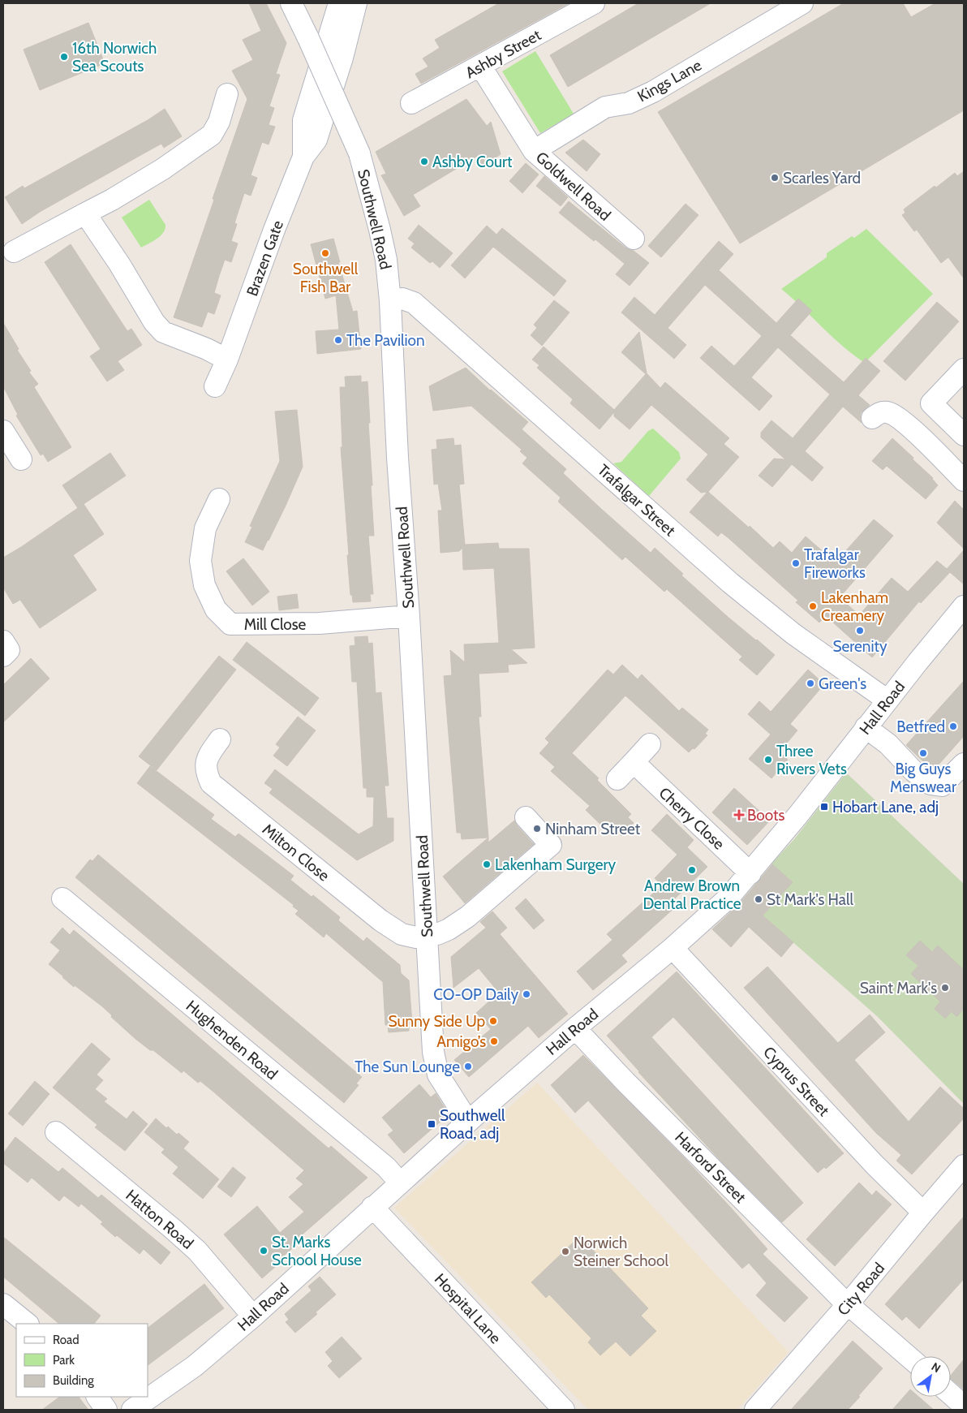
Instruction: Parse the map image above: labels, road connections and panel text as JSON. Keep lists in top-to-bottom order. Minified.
{"streets":{"street":["Ashby Street","Kings Lane","Goldwell Road","Southwell Road","Brazen Gate","Trafalgar Street","Mill Close","Hall Road","Cherry Close","Milton Close","Hughenden Road","Cyprus Street","Harford Street","Hatton Road","City Road","Hospital Lane"]},"crossings":[["Ashby Street","Goldwell Road"],["Kings Lane","Goldwell Road"],["Southwell Road","Trafalgar Street"],["Southwell Road","Mill Close"],["Southwell Road","Hall Road"],["Southwell Road","Milton Close"],["Trafalgar Street","Hall Road"],["Hall Road","Cherry Close"],["Hall Road","Hughenden Road"],["Hall Road","Cyprus Street"],["Hall Road","Harford Street"],["Hall Road","Hatton Road"],["Hall Road","Hospital Lane"],["Cyprus Street","City Road"],["Harford Street","City Road"]],"places":{"other":["16th Norwich Sea Scouts","Ashby Court","Scarles Yard","Southwell Fish Bar","The Pavilion","Trafalgar Fireworks","Lakenham Creamery","Serenity","Green's","Betfred","Big Guys Menswear","Three Rivers Vets","Ninham Street","Lakenham Surgery","Andrew Brown Dental Practice","St Mark's Hall","Saint Mark's","CO-OP Daily","Sunny Side Up","Amigo’s","The Sun Lounge","St. Marks School House","Norwich Steiner School"],"transit":["Hobart Lane, adj","Southwell Road, adj"],"health":["Boots"]},"legend":["Road","Park","Building"],"north":"top right"}
